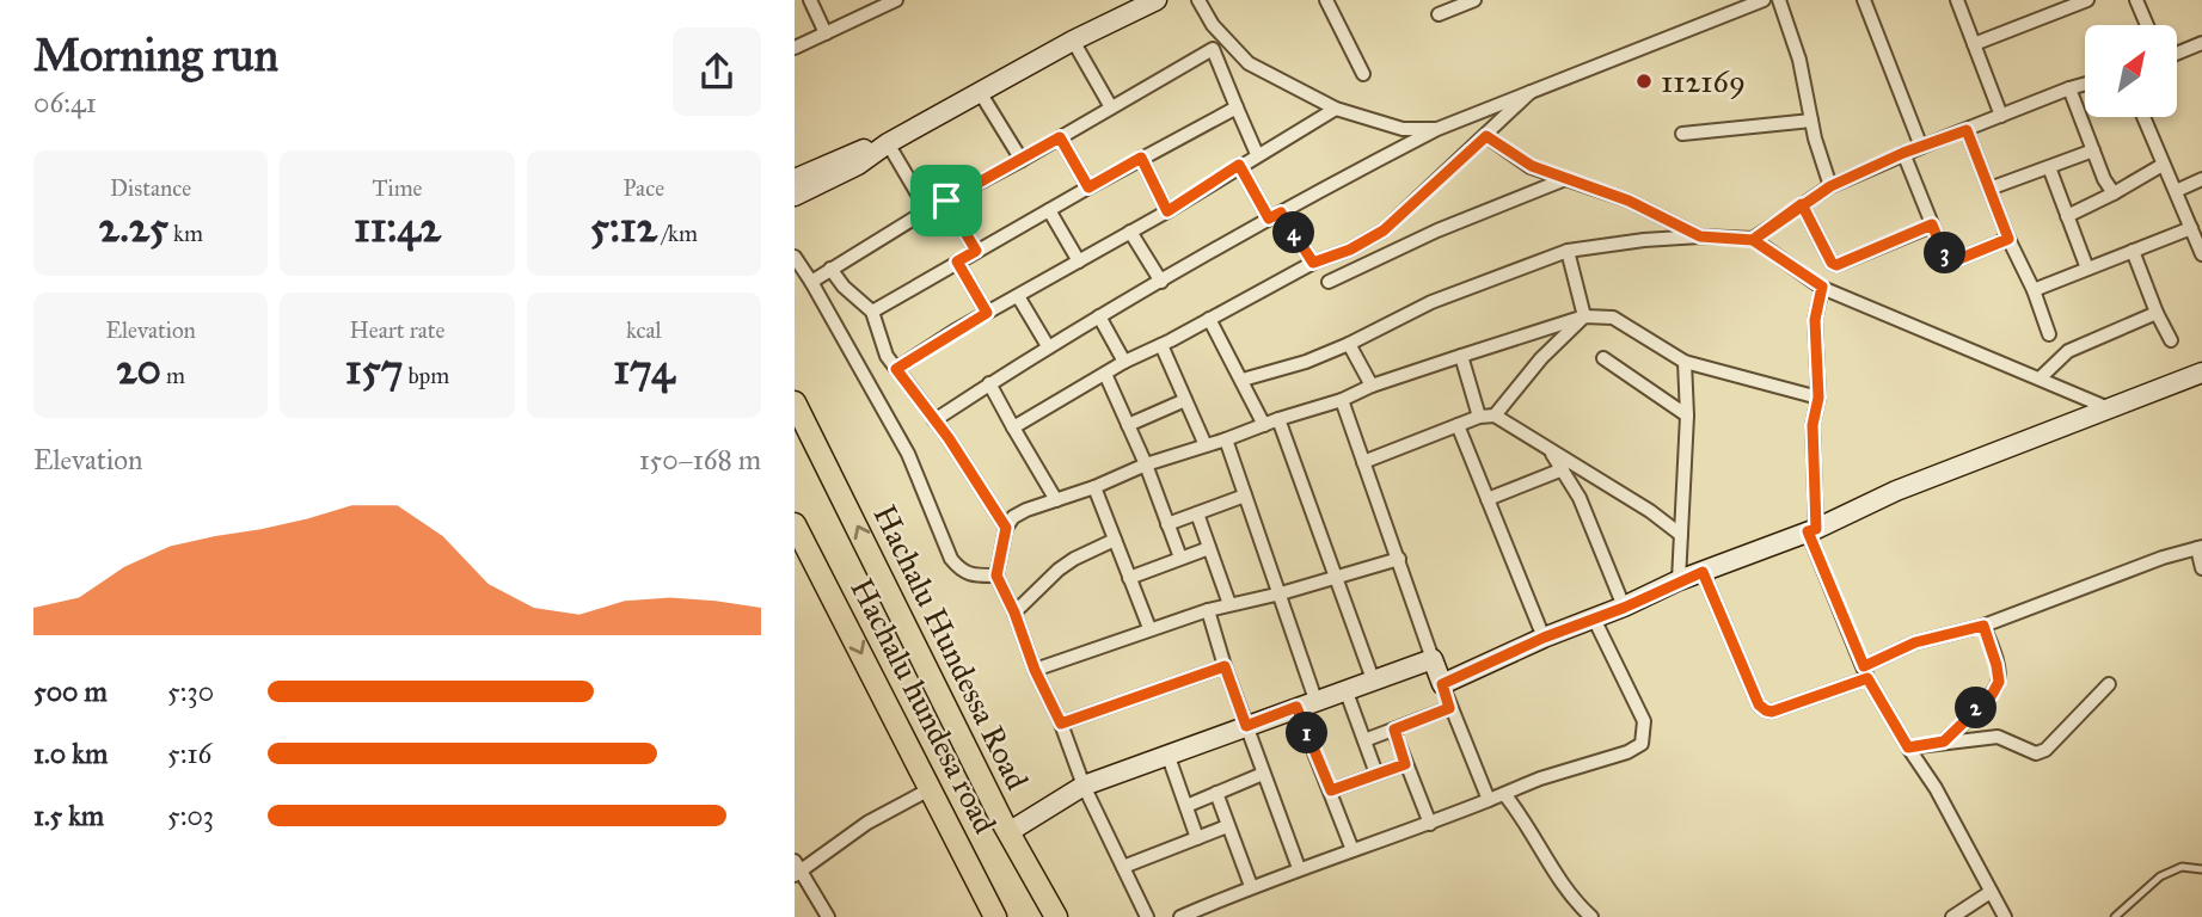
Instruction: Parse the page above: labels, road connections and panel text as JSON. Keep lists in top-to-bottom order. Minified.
{"streets":{"main road":["Hachalu Hundessa Road","Hachalu hundesa road"]},"one_way":["Hachalu Hundessa Road","Hachalu hundesa road"],"places":["112169"],"north":"top right","page":{"heading":["Morning run","06:41"],"stats":[["Distance","2.25 km"],["Time","11:42"],["Pace","5:12 /km"],["Elevation","20 m"],["Heart rate","157 bpm"],["kcal","174"]],"pins":["4","3","2","1"],"chart":["Elevation","150–168 m"],"list":[{"name":"500 m","note":"5:30"},{"name":"1.0 km","note":"5:16"},{"name":"1.5 km","note":"5:03"}]}}
